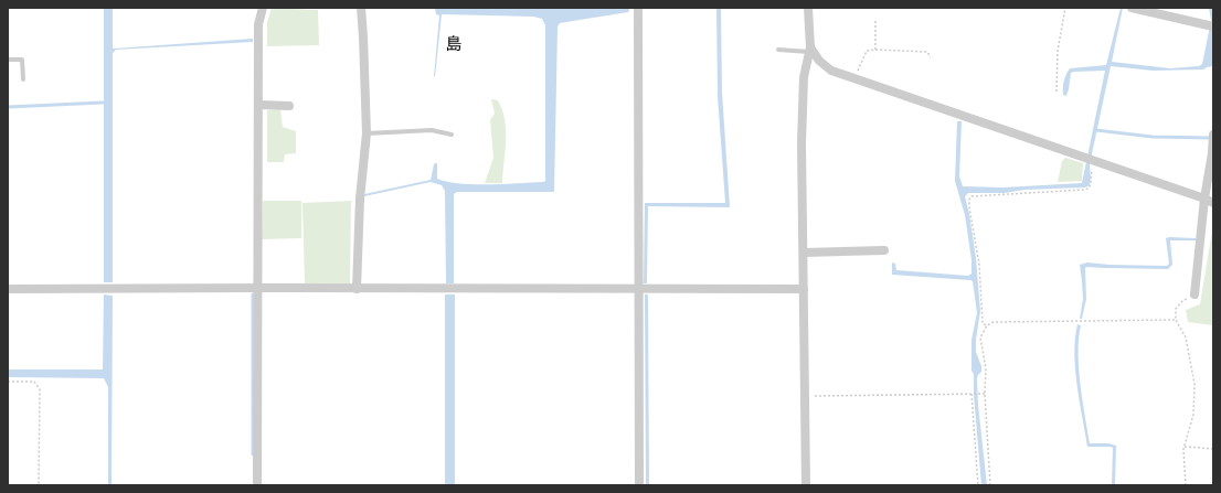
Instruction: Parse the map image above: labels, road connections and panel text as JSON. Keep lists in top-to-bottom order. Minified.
{"districts":["島"]}
